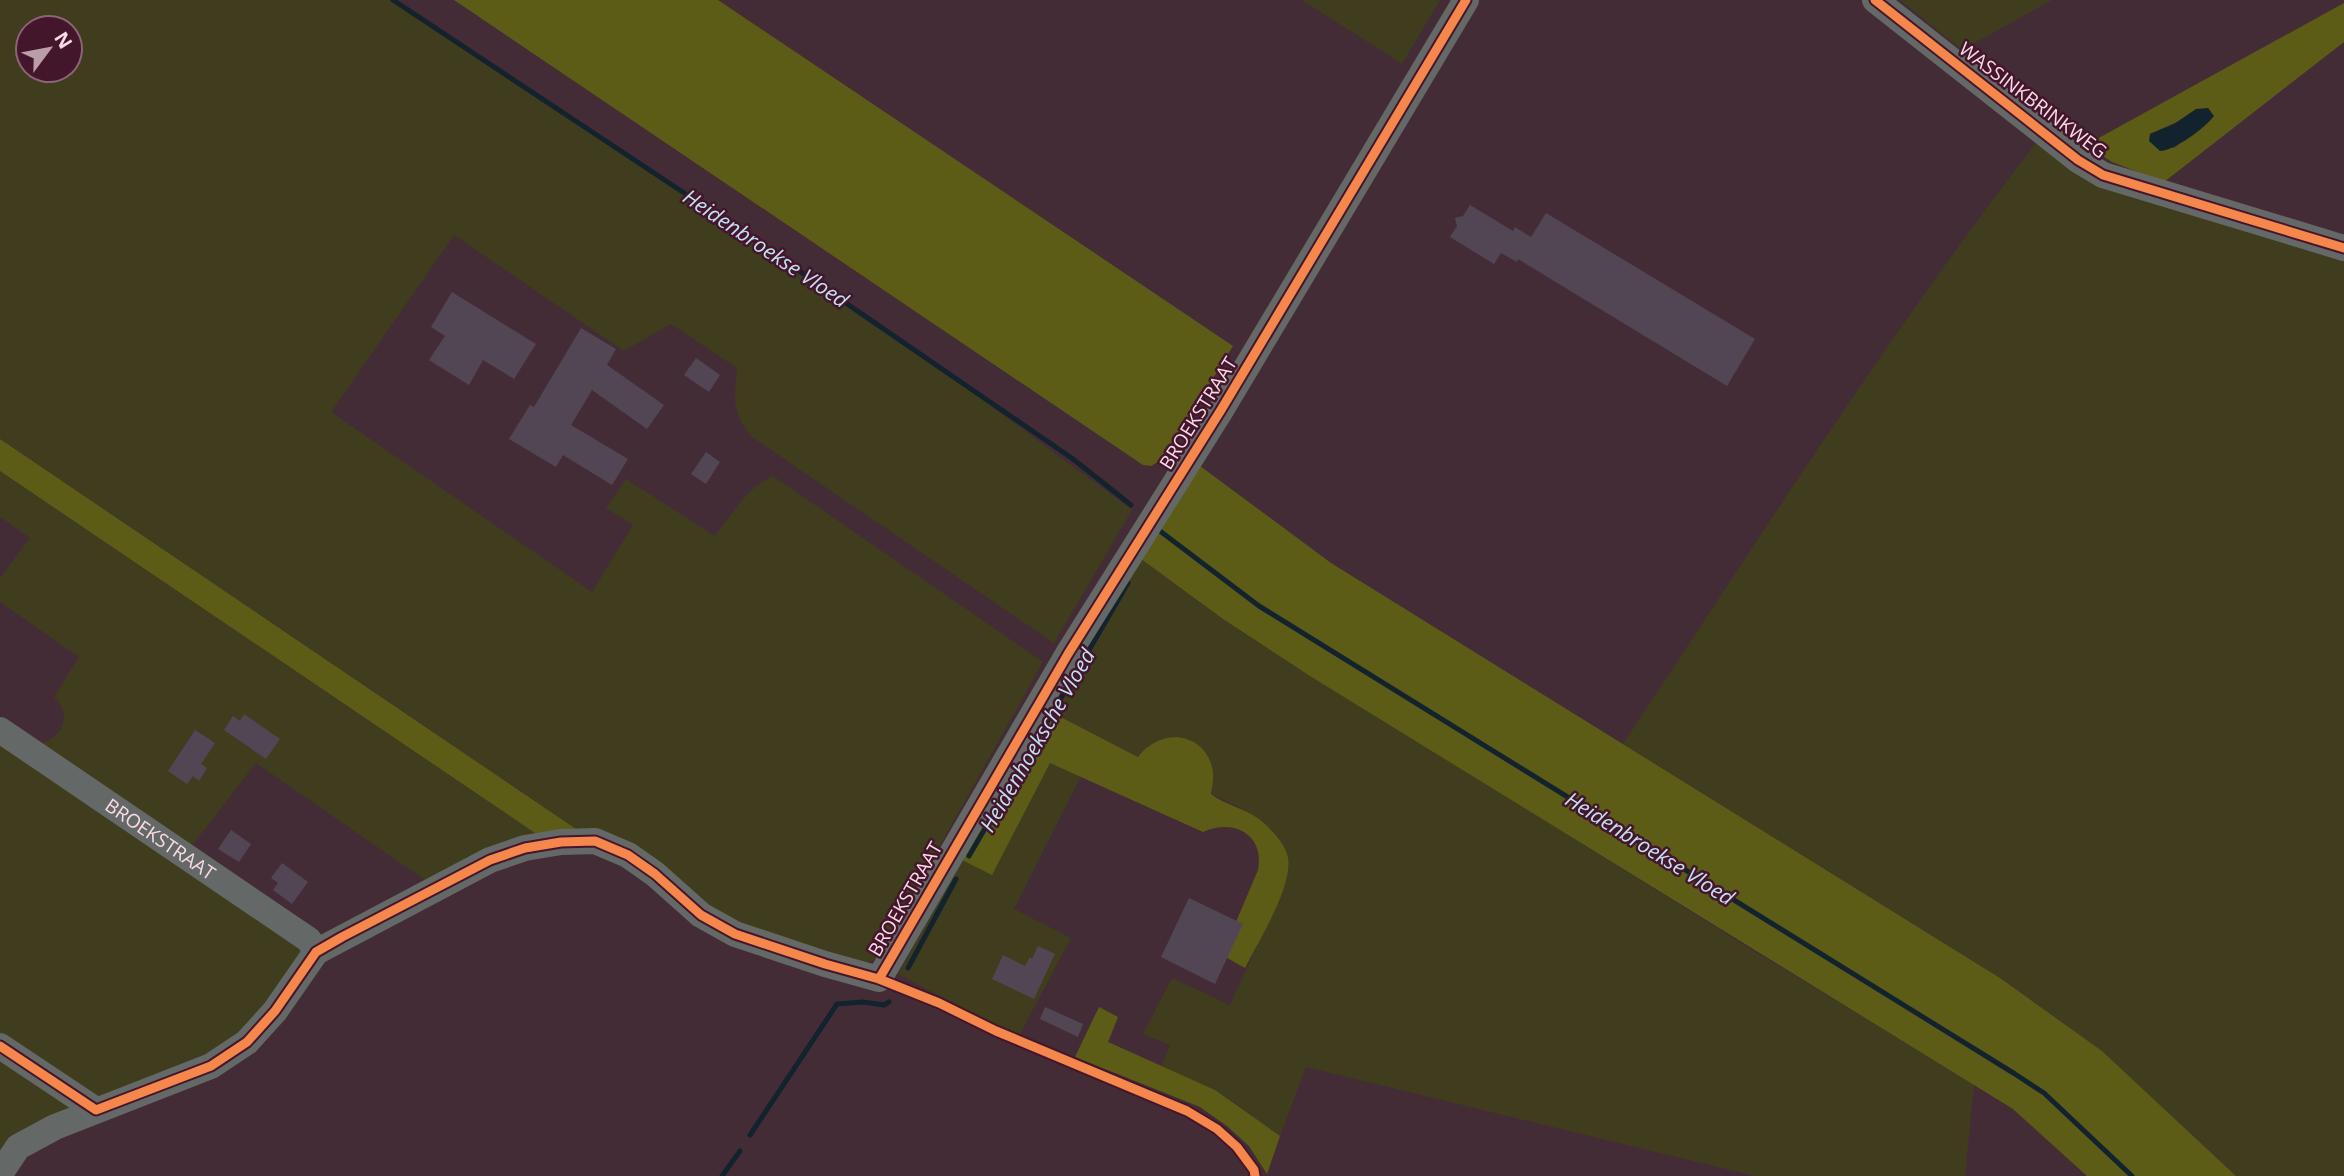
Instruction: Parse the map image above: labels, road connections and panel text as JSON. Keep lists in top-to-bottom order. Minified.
{"streets":{"street":["WASSINKBRINKWEG","BROEKSTRAAT"]},"water":["Heidenbroekse Vloed","Heidenhoeksche Vloed"],"north":"top right"}
